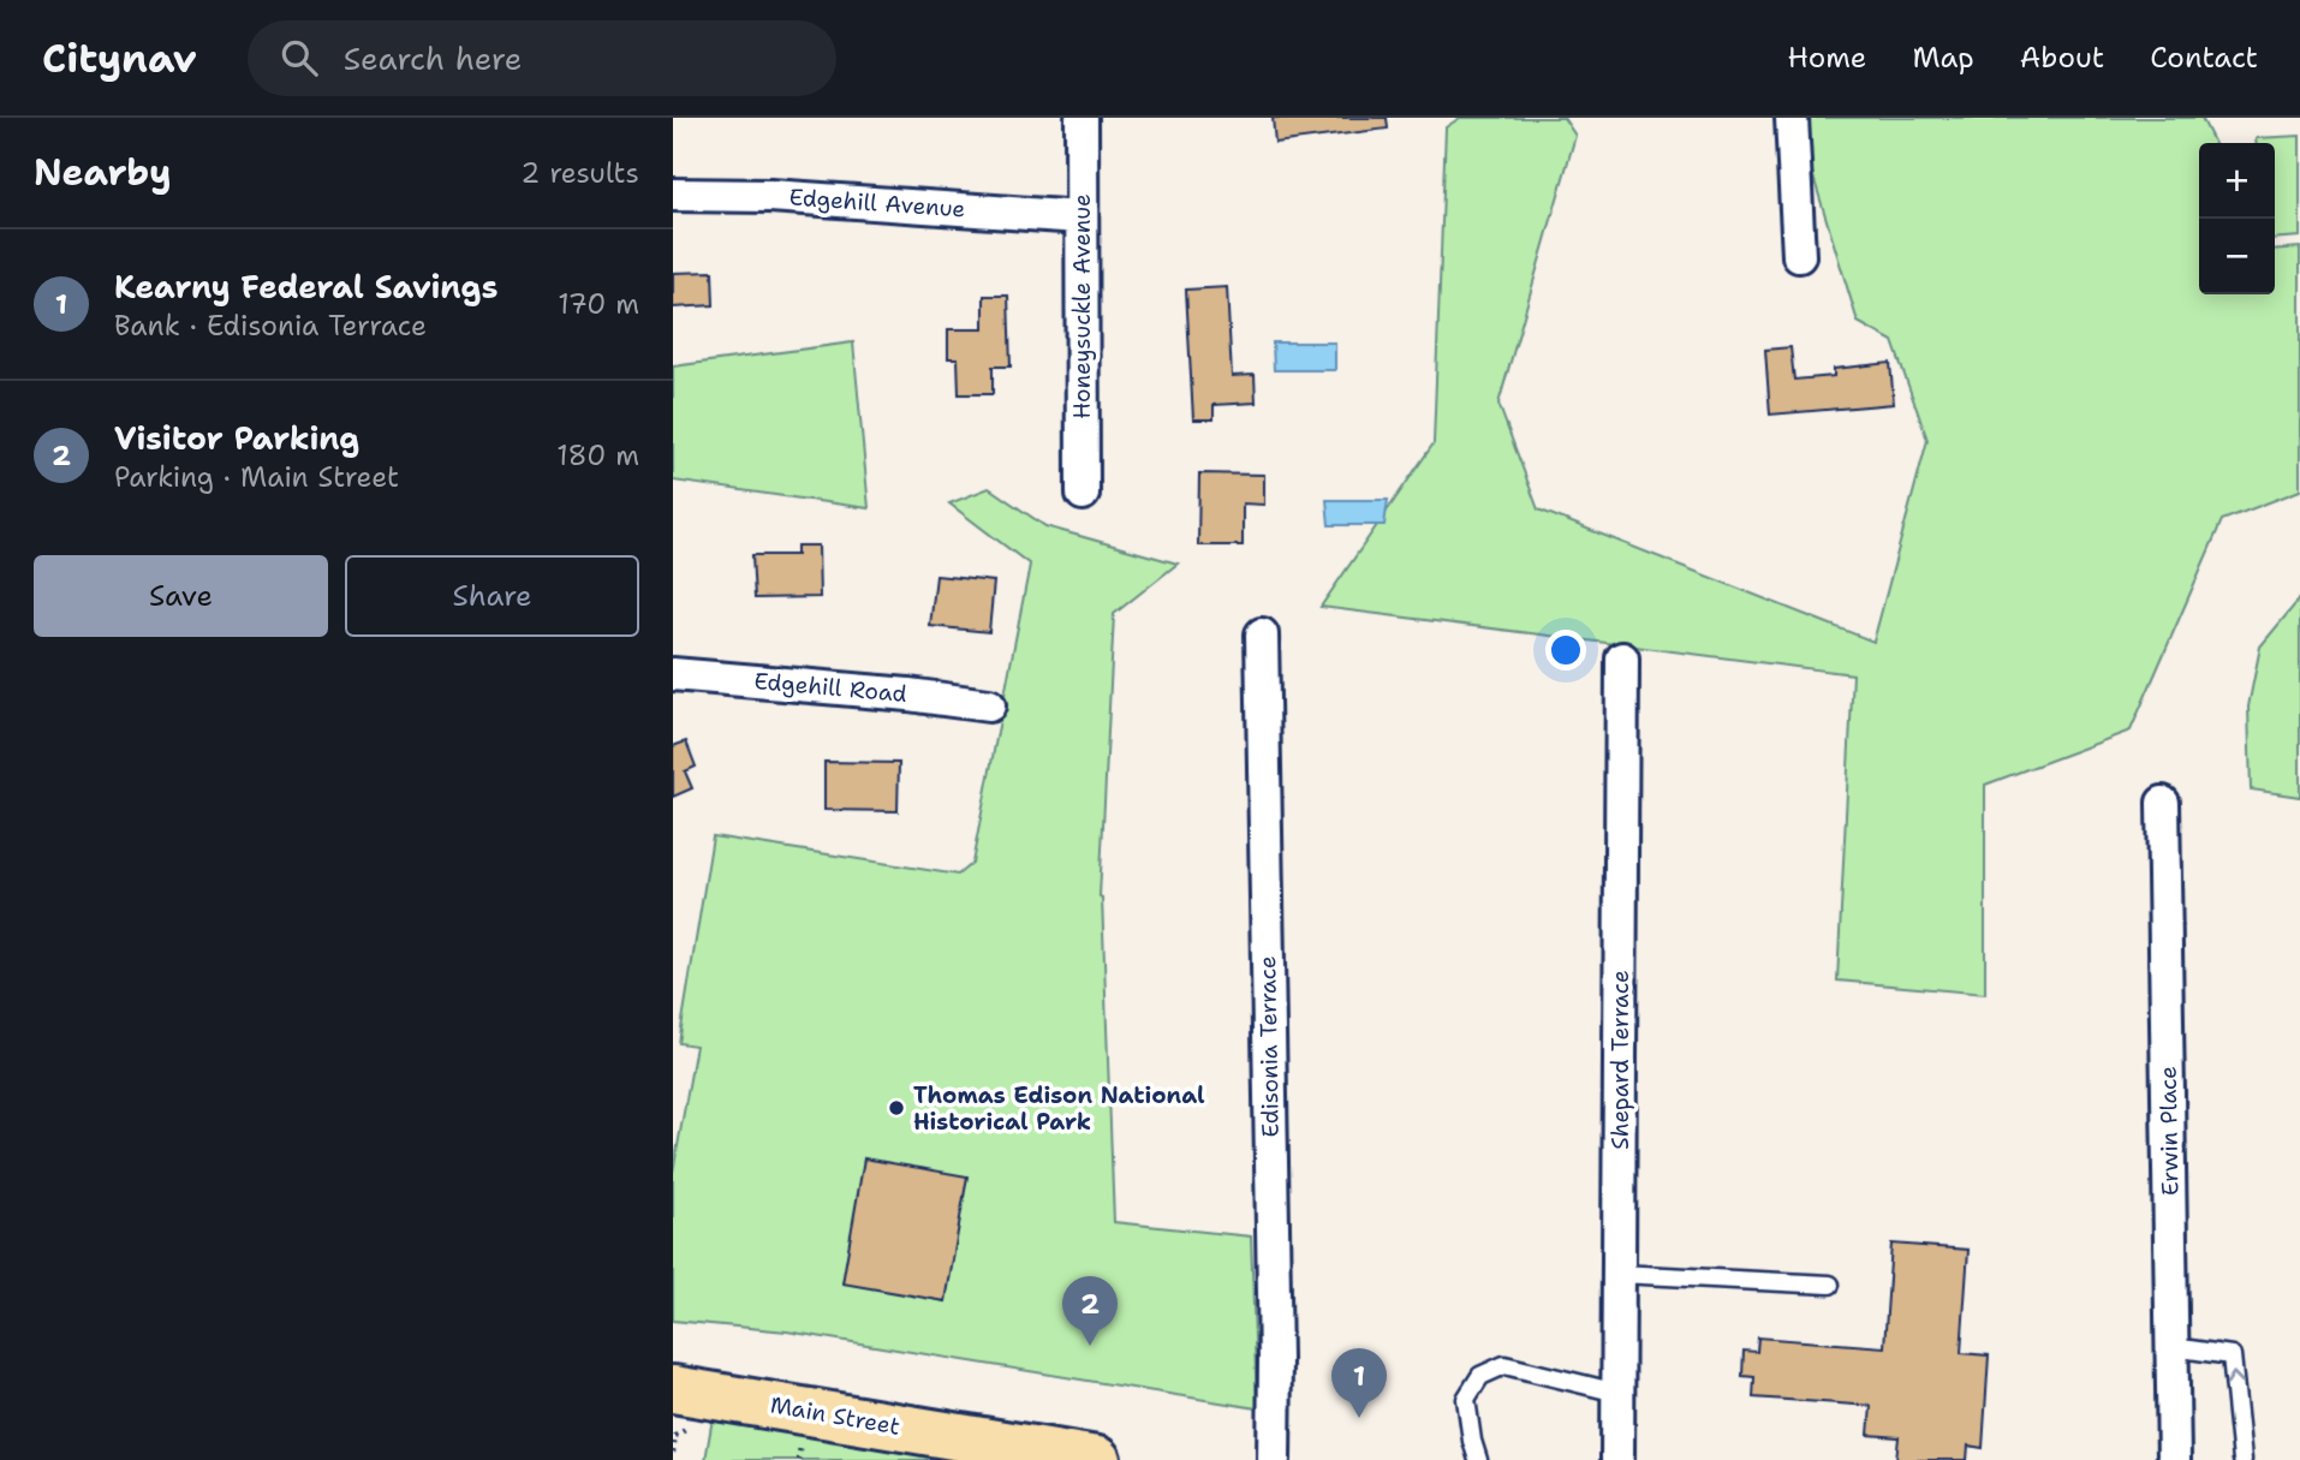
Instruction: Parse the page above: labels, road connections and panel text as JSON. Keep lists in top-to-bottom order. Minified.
{"streets":{"main road":["Main Street"],"street":["Edgehill Avenue","Honeysuckle Avenue","Edgehill Road","Edisonia Terrace","Shepard Terrace","Erwin Place"]},"crossings":[["Edgehill Avenue","Honeysuckle Avenue"]],"places":["Thomas Edison National Historical Park"],"page":{"header":"Citynav","search":"Search here","nav":["Home","Map","About","Contact"],"heading":["Nearby","2 results"],"map_buttons":["+","−"],"list":[{"mark":"1","name":"Kearny Federal Savings","note":"Bank · Edisonia Terrace","value":"170 m"},{"mark":"2","name":"Visitor Parking","note":"Parking · Main Street","value":"180 m"}],"buttons":["Save","Share"],"pins":["2","1"]}}
